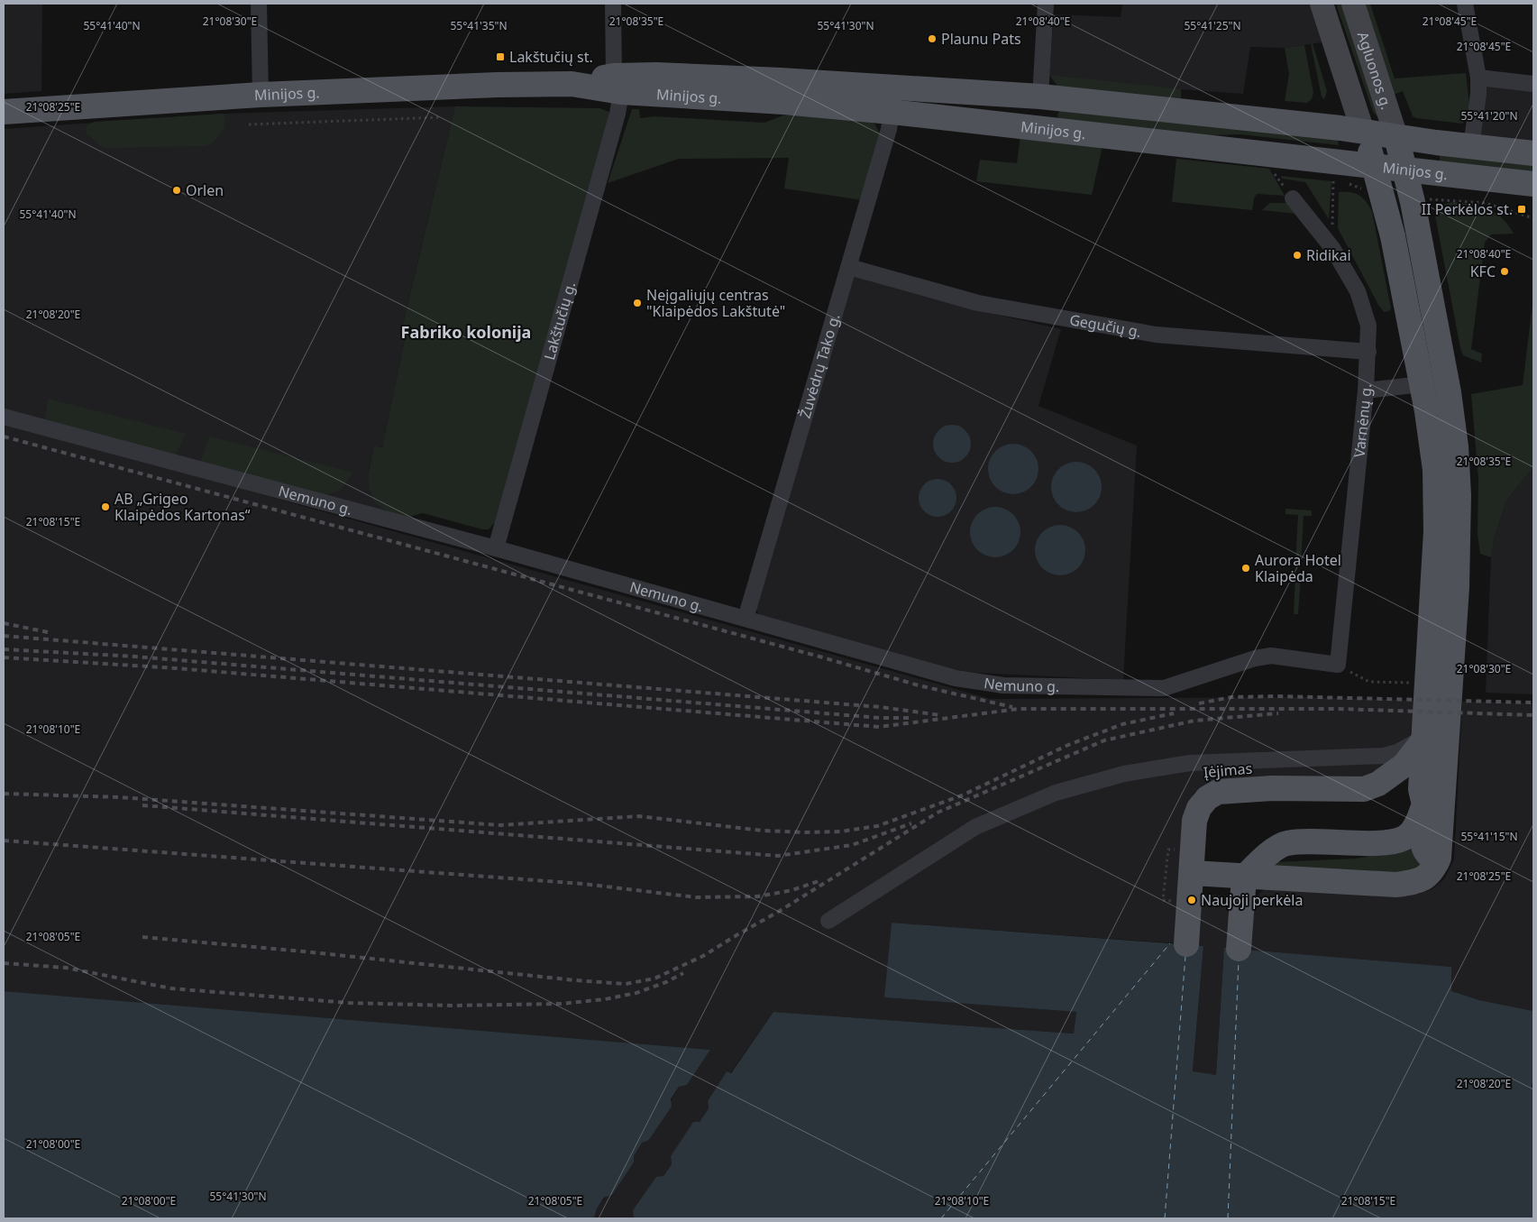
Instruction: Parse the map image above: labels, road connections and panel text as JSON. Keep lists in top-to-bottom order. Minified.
{"streets":{"main road":["Agluonos g.","Minijos g."],"street":["Lakštučių g.","Gegučių g.","Žuvėdrų Tako g.","Varnėnų g.","Nemuno g."]},"crossings":[["Agluonos g.","Minijos g."],["Minijos g.","Lakštučių g."],["Minijos g.","Žuvėdrų Tako g."],["Lakštučių g.","Nemuno g."],["Gegučių g.","Žuvėdrų Tako g."],["Gegučių g.","Varnėnų g."],["Žuvėdrų Tako g.","Nemuno g."],["Varnėnų g.","Nemuno g."]],"districts":["Fabriko kolonija"],"places":{"other":["Plaunu Pats","Orlen","Ridikai","KFC","Neįgaliųjų centras \"Klaipėdos Lakštutė\"","AB „Grigeo Klaipėdos Kartonas“","Aurora Hotel Klaipėda","Naujoji perkėla"],"transit":["Lakštučių st.","II Perkėlos st."]},"coordinates":["21°08'30\"E","21°08'35\"E","21°08'40\"E","21°08'45\"E","55°41'40\"N","55°41'35\"N","55°41'30\"N","55°41'25\"N","21°08'25\"E","55°41'20\"N","21°08'20\"E","21°08'15\"E","21°08'10\"E","55°41'15\"N","21°08'05\"E","21°08'00\"E"]}
